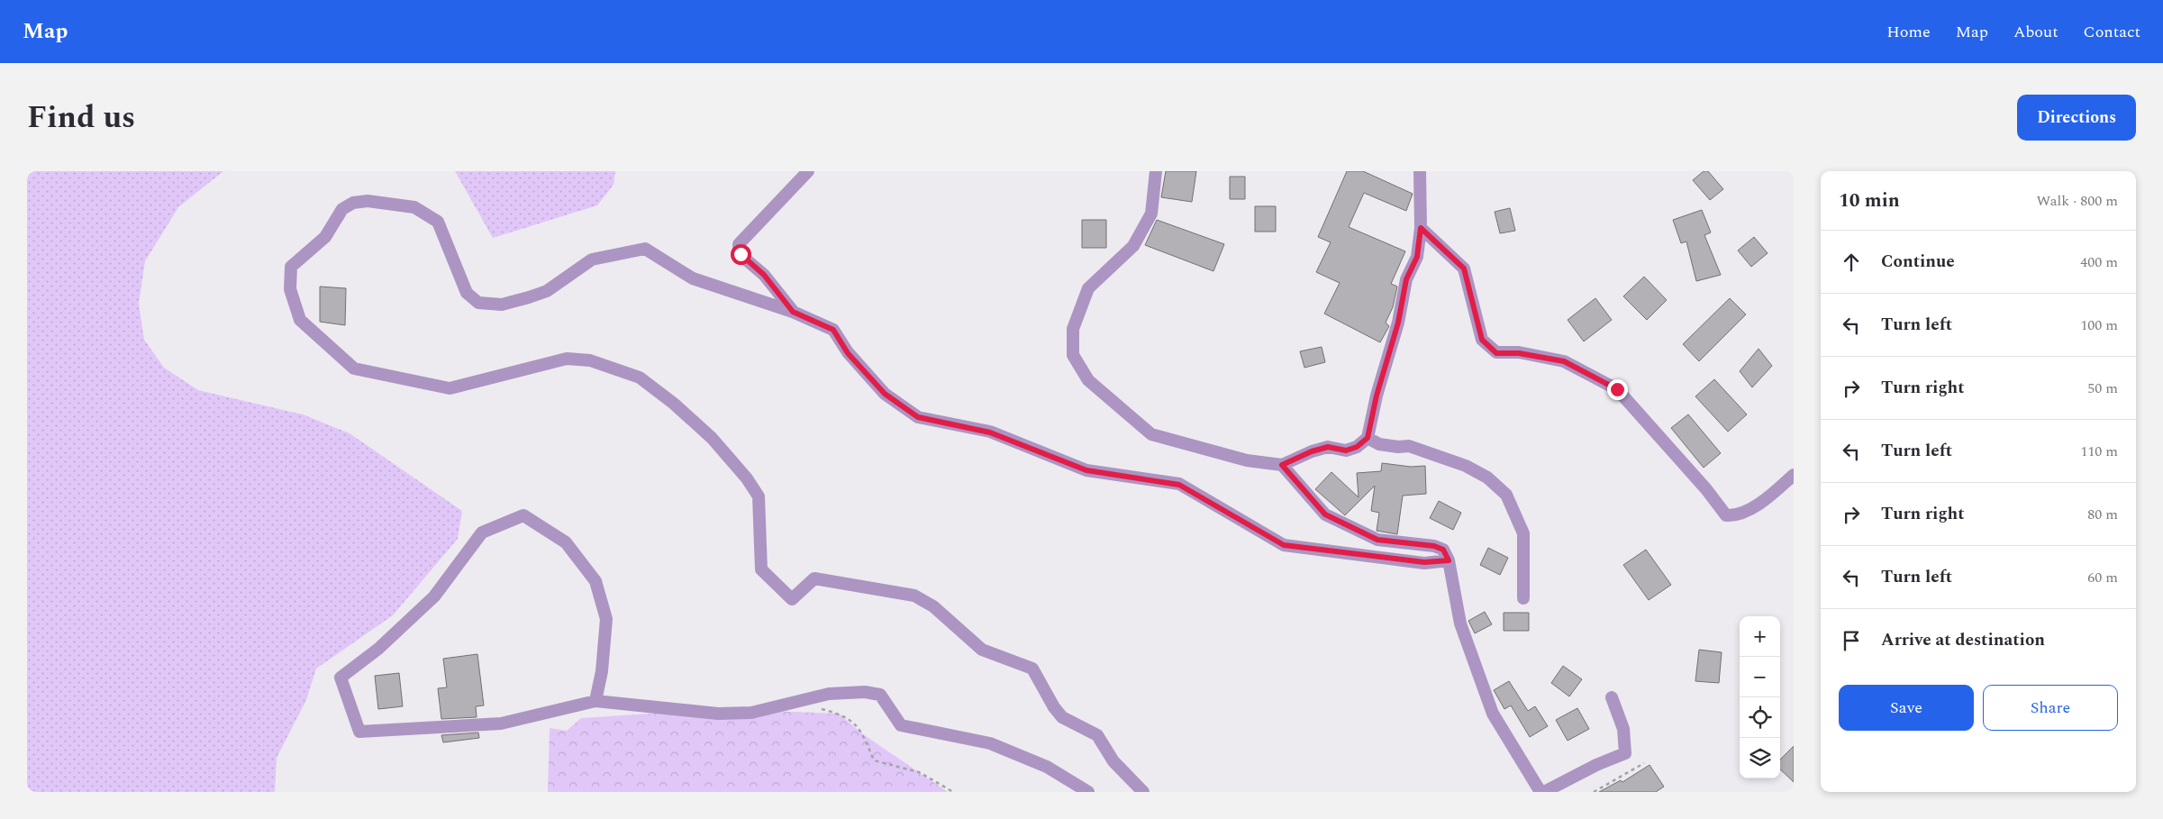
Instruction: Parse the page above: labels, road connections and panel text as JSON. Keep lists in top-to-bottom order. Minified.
{"page":{"header":"Map","nav":["Home","Map","About","Contact"],"title":"Find us","buttons":["Directions",["Save","Share"]],"heading":["10 min","Walk · 800 m"],"list":[["Continue","400 m"],["Turn left","100 m"],["Turn right","50 m"],["Turn left","110 m"],["Turn right","80 m"],["Turn left","60 m"],"Arrive at destination"],"map_buttons":["+","−"]}}
